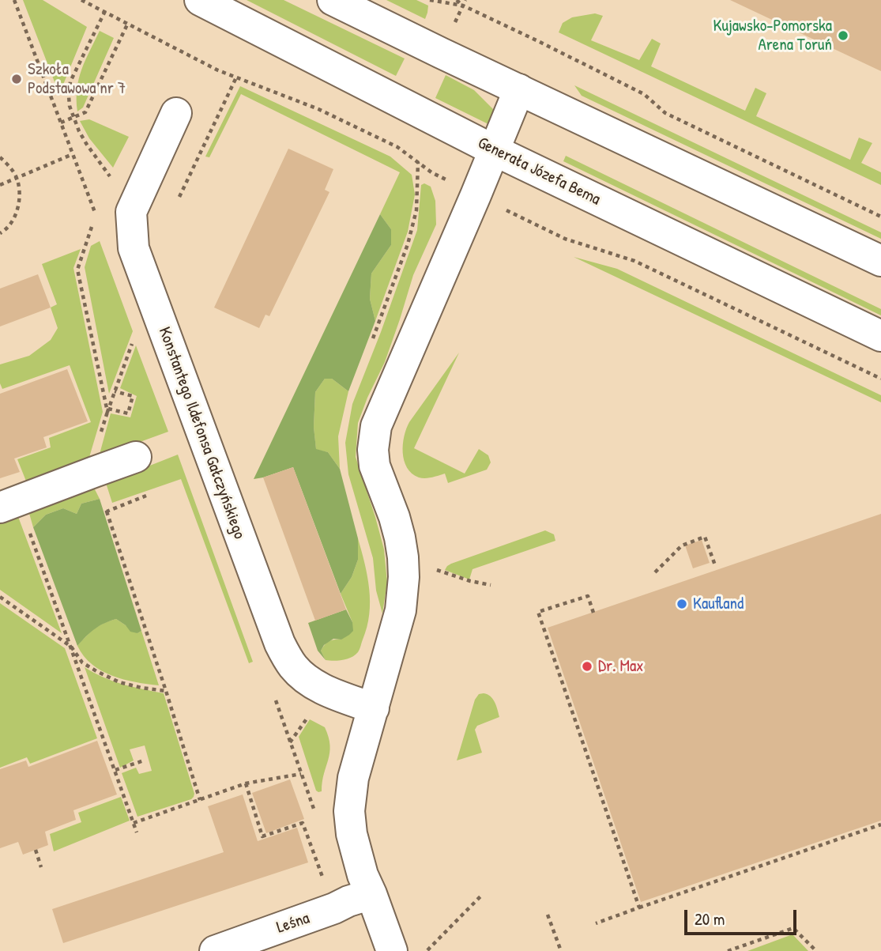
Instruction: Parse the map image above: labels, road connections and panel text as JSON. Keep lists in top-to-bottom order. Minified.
{"streets":{"street":["Generała Józefa Bema","Konstantego Ildefonsa Gałczyńskiego","Leśna"]},"places":["Kujawsko-Pomorska Arena Toruń","Szkoła Podstawowa nr 7","Kaufland","Dr. Max"],"scale_bar":"20 m"}
